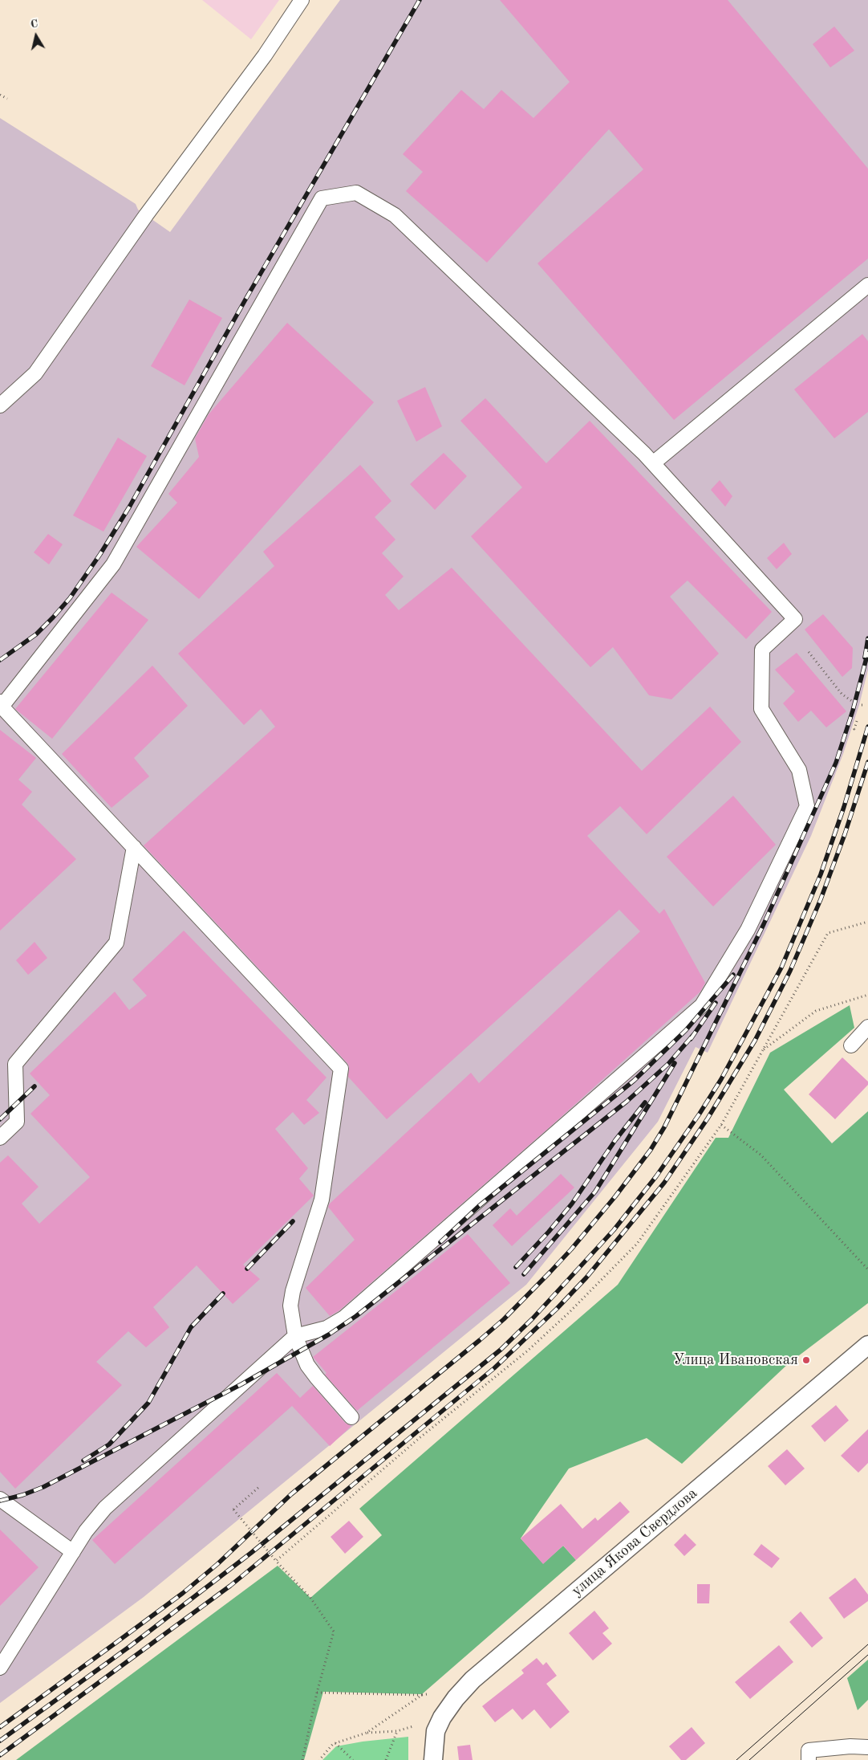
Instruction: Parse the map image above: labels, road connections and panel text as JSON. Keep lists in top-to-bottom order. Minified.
{"streets":{"main road":["улица Якова Свердлова"]},"places":["Улица Ивановская"],"north":"top"}
